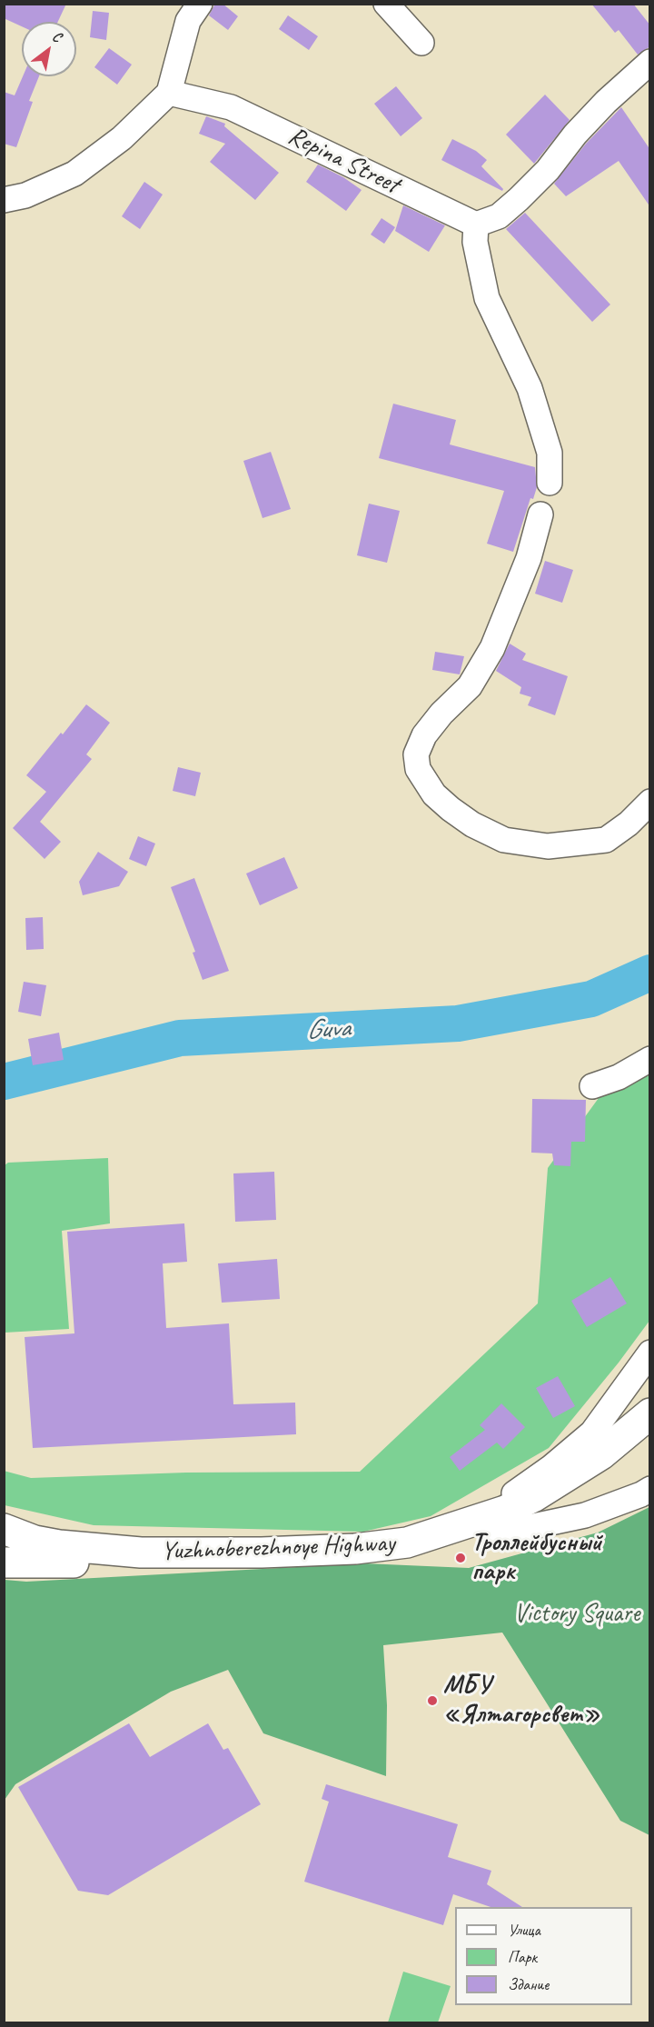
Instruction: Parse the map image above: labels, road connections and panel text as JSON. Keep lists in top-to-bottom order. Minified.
{"streets":{"highway":["Yuzhnoberezhnoye Highway"],"street":["Repina Street"]},"water":["Guva"],"parks":["Victory Square"],"places":["Троллейбусный парк","МБУ «Ялтагорсвет»"],"legend":["Улица","Парк","Здание"],"north":"top right"}
